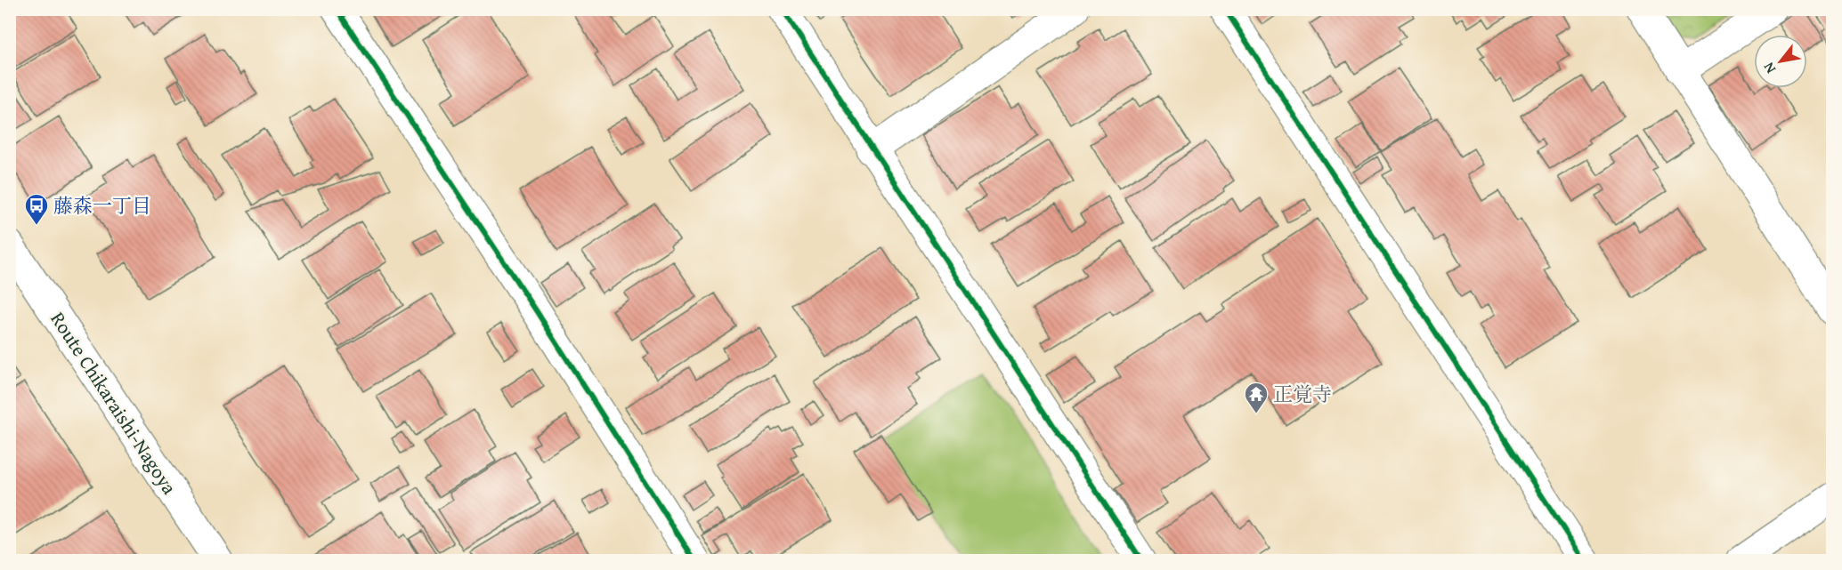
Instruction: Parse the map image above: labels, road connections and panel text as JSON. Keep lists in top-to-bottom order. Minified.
{"streets":{"street":["Route Chikaraishi-Nagoya"]},"places":{"bus stop":["藤森一丁目"],"temple":["正覚寺"]},"north":"bottom left"}
